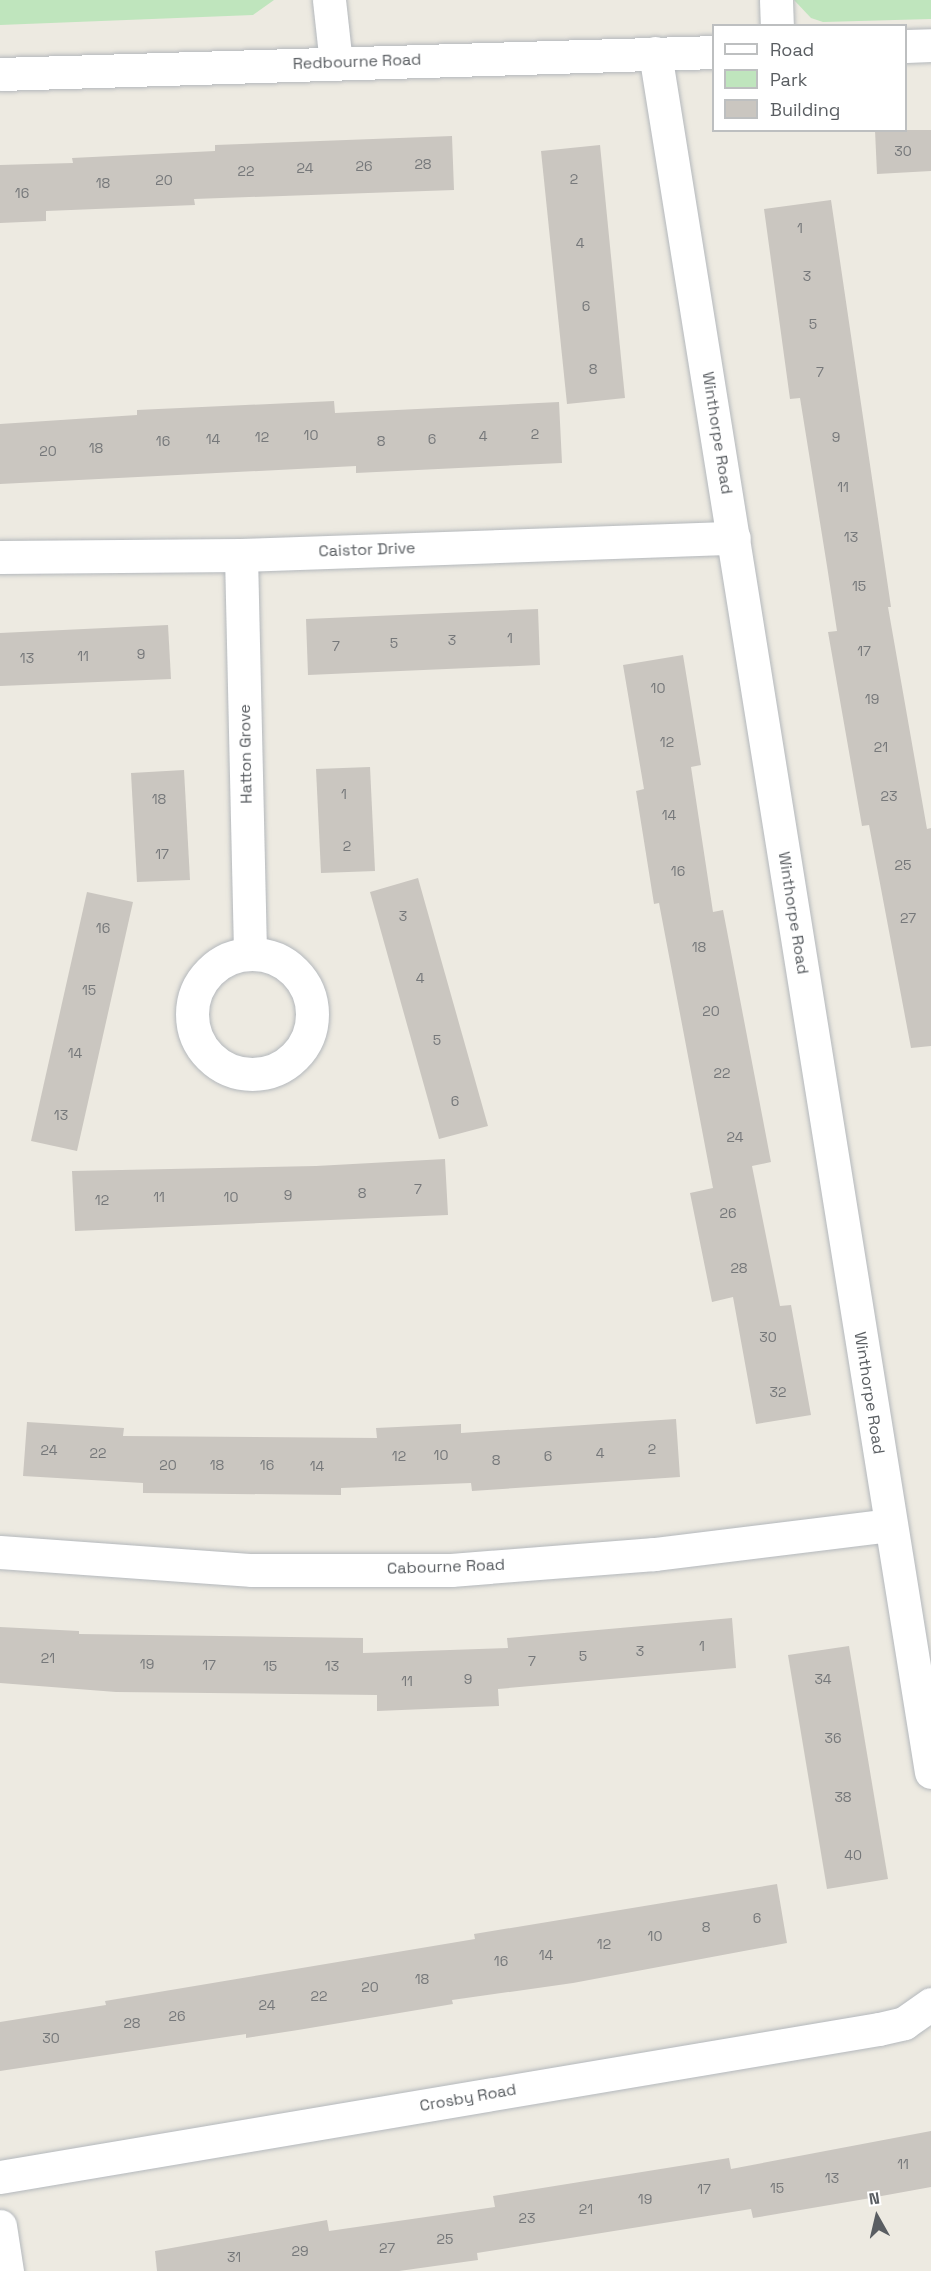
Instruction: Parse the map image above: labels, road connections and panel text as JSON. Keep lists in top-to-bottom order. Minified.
{"streets":{"street":["Redbourne Road","Winthorpe Road","Caistor Drive","Hatton Grove","Cabourne Road","Crosby Road"]},"crossings":[["Redbourne Road","Winthorpe Road"],["Winthorpe Road","Caistor Drive"],["Winthorpe Road","Cabourne Road"],["Caistor Drive","Hatton Grove"]],"house_numbers":["30","28","26","24","22","2","20","18","16","1","4","3","6","5","8","7","2","10","4","12","9","14","6","16","8","18","20","11","13","15","1","3","5","7","17","9","11","13","10","19","12","21","1","23","18","14","2","17","25","16","3","27","16","18","4","15","20","5","14","22","6","13","24","7","8","9","11","10","12","26","28","30","32","2","24","22","4","10","12","6","8","20","18","16","14","1","3","5","21","7","19","17","15","13","9","34","11","36","38","40","6","8","10","12","14","16","18","20","22","24","26","28","30","11","13","15","17","19","21","23","25","27","29","31"],"legend":["Road","Park","Building"],"north":"top"}
